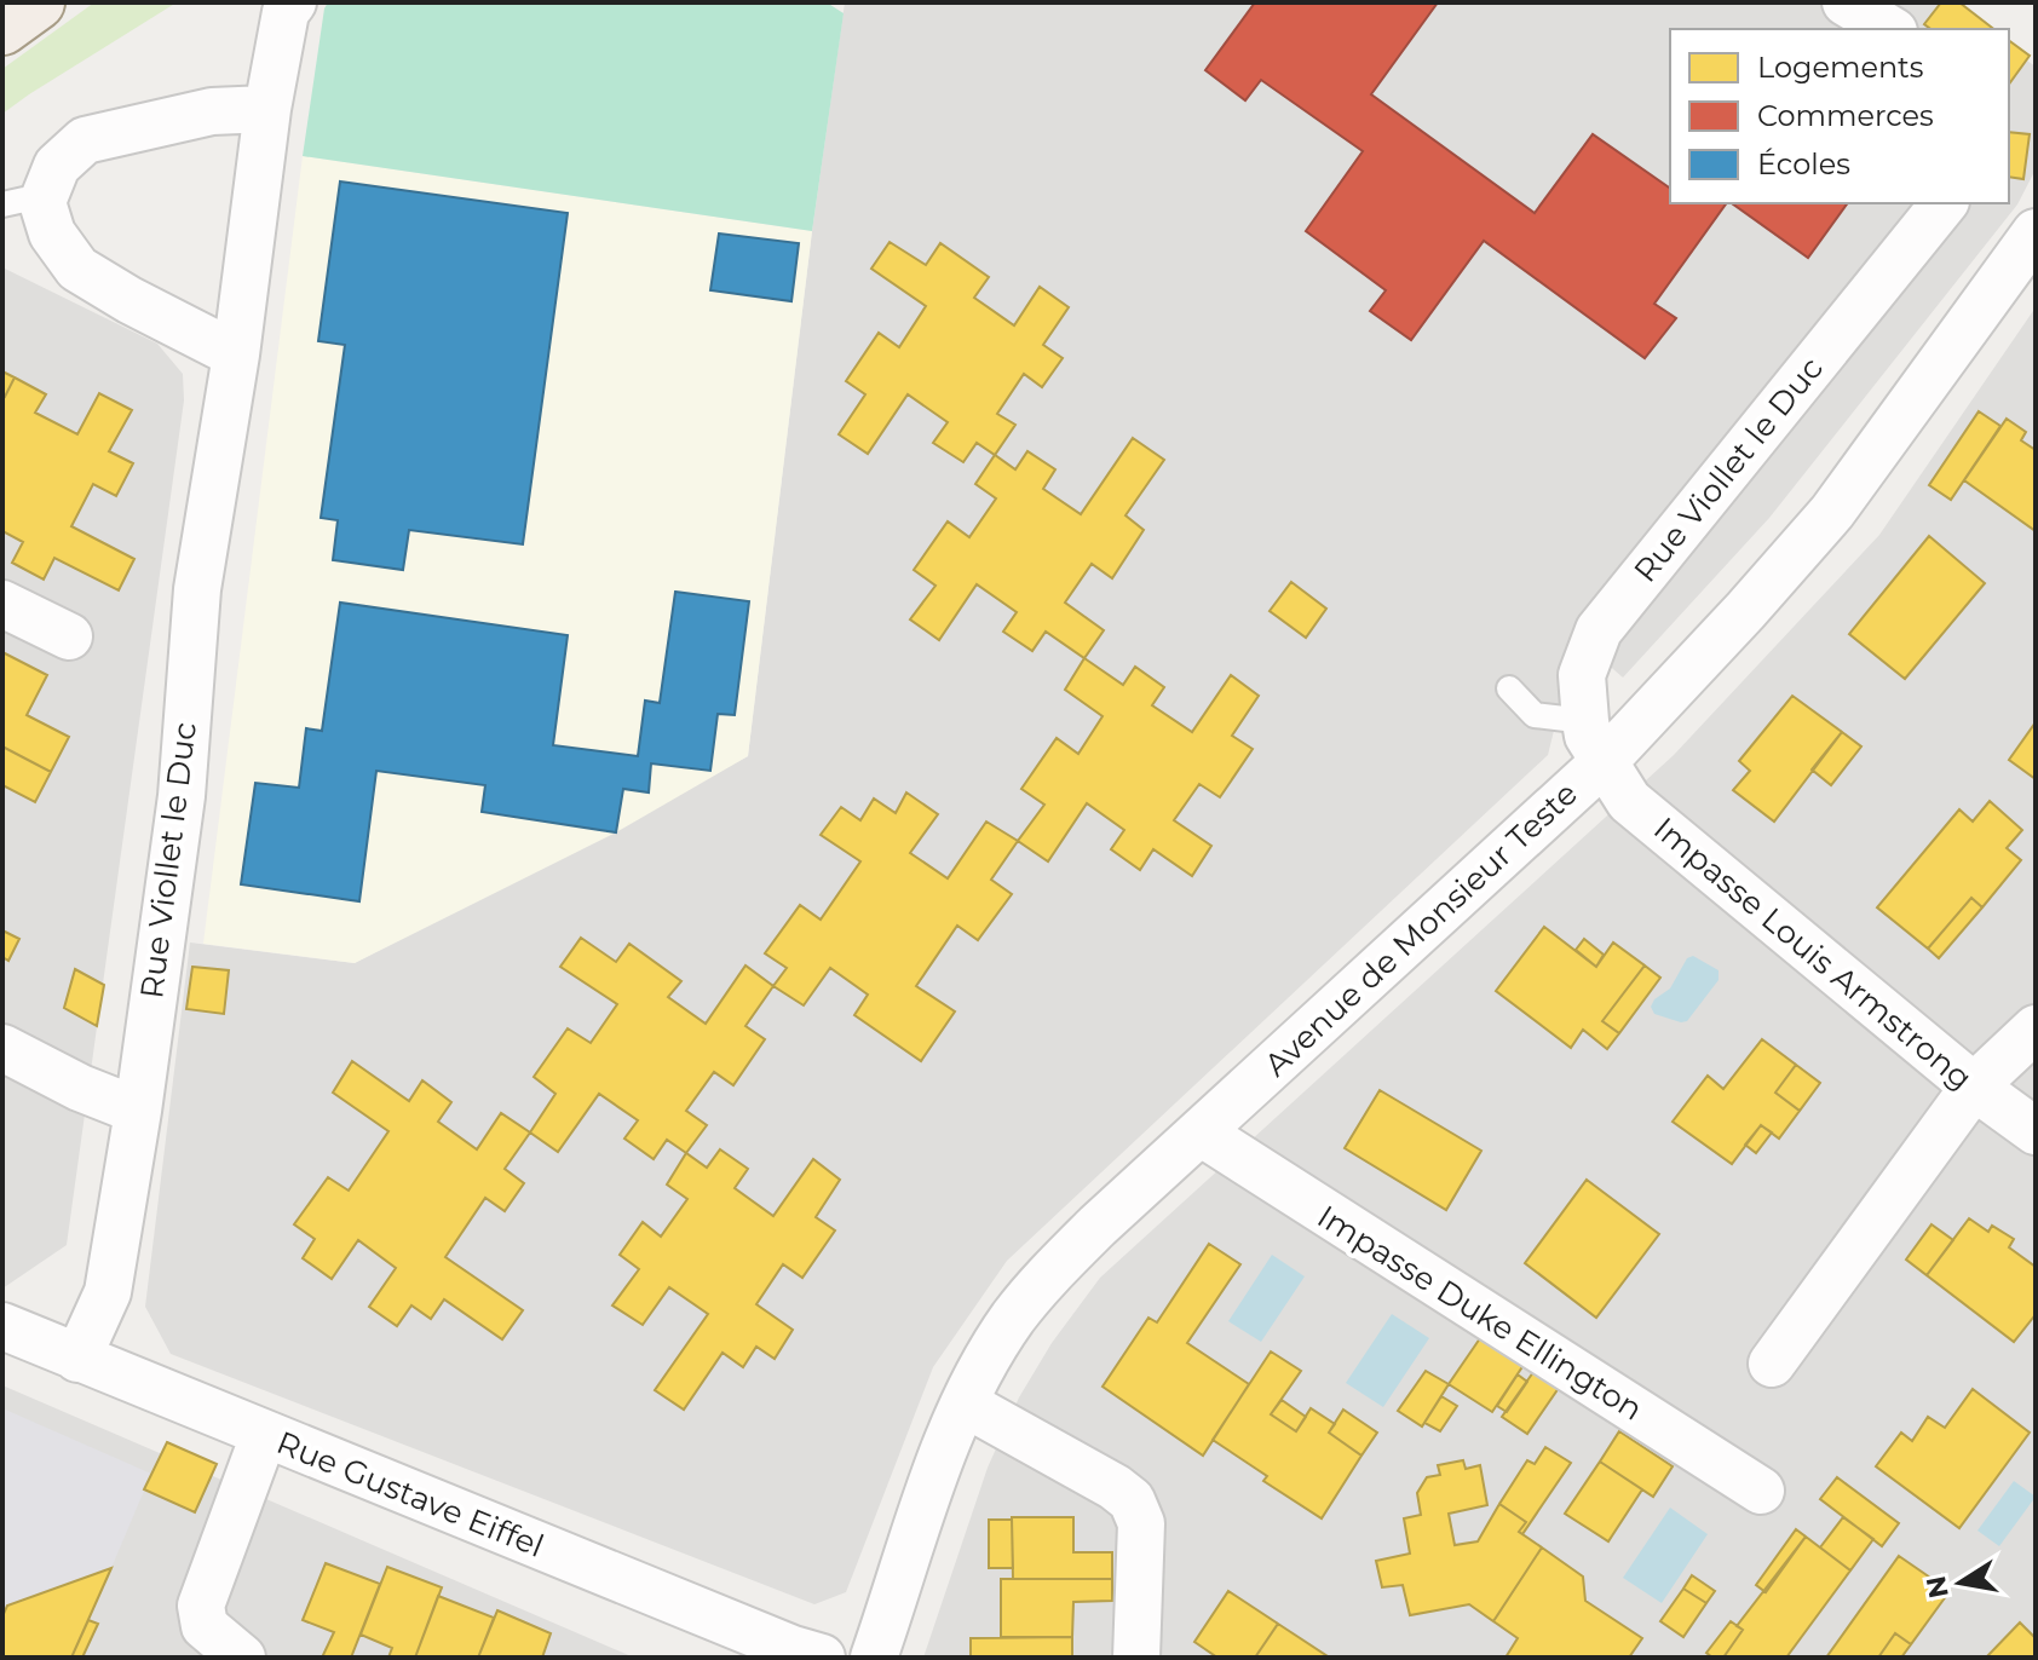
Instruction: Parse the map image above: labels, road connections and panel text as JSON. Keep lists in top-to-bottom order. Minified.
{"streets":{"street":["Rue Viollet le Duc","Avenue de Monsieur Teste","Impasse Louis Armstrong","Impasse Duke Ellington","Rue Gustave Eiffel"]},"crossings":[["Rue Viollet le Duc","Avenue de Monsieur Teste"],["Rue Viollet le Duc","Impasse Louis Armstrong"],["Rue Viollet le Duc","Rue Gustave Eiffel"],["Avenue de Monsieur Teste","Impasse Louis Armstrong"],["Avenue de Monsieur Teste","Impasse Duke Ellington"]],"legend":["Logements","Commerces","Écoles"],"north":"left"}
